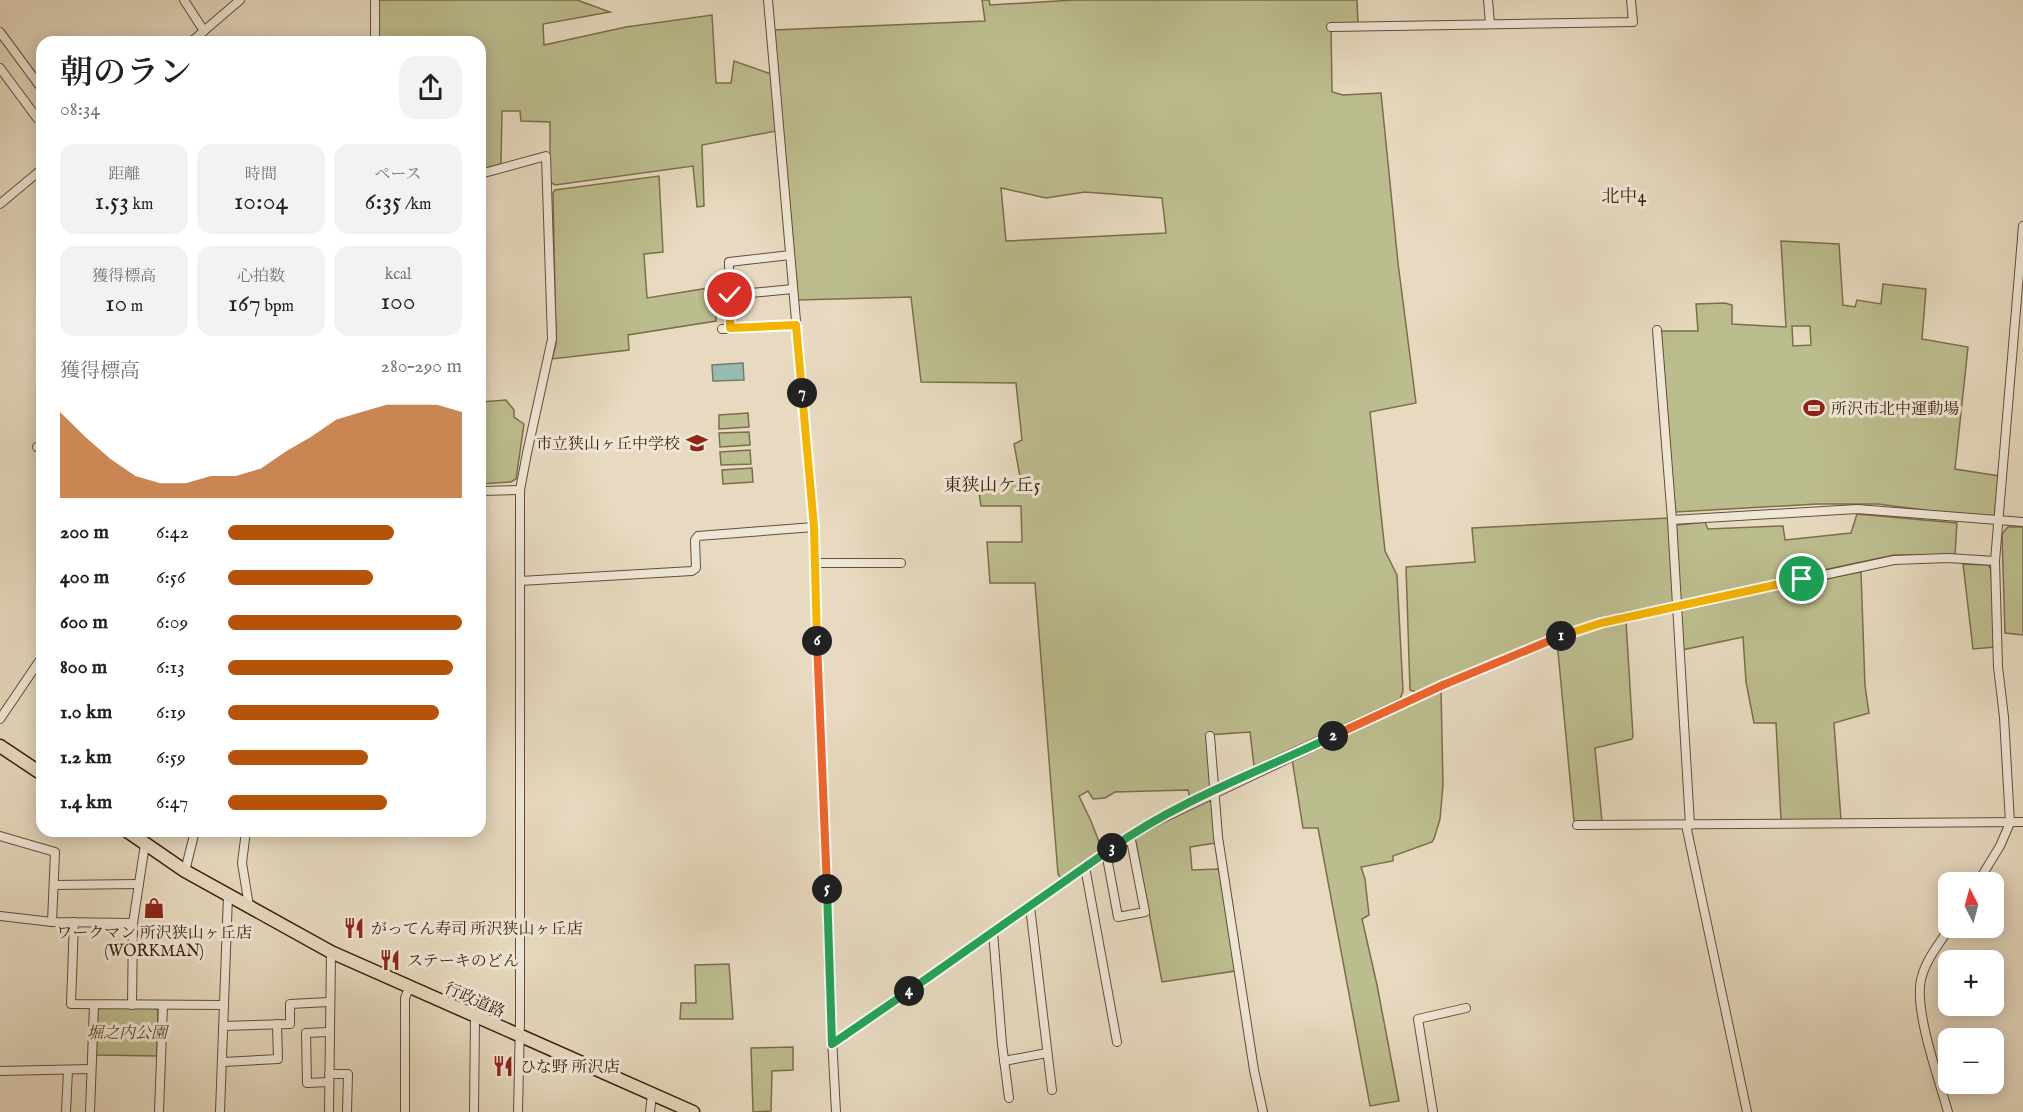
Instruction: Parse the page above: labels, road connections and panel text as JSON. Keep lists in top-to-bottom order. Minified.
{"streets":{"highway":["行政道路"]},"districts":["北中4","東狭山ケ丘5"],"parks":["堀之内公園"],"places":{"sports":["所沢市北中運動場"],"school or university":["市立狭山ヶ丘中学校"],"shop":["ワークマン 所沢狭山ヶ丘店 (WORKMAN)"],"restaurant":["がってん寿司 所沢狭山ヶ丘店","ステーキのどん","ひな野 所沢店"]},"north":"top","page":{"heading":["朝のラン","08:34"],"stats":[["距離","1.53 km"],["時間","10:04"],["ペース","6:35 /km"],["獲得標高","10 m"],["心拍数","167 bpm"],["kcal","100"]],"chart":["獲得標高","280–290 m"],"pins":["7","1","6","2","3","5","4"],"list":[{"name":"200 m","note":"6:42"},{"name":"400 m","note":"6:56"},{"name":"600 m","note":"6:09"},{"name":"800 m","note":"6:13"},{"name":"1.0 km","note":"6:19"},{"name":"1.2 km","note":"6:59"},{"name":"1.4 km","note":"6:47"}],"map_buttons":["+","−"]}}
